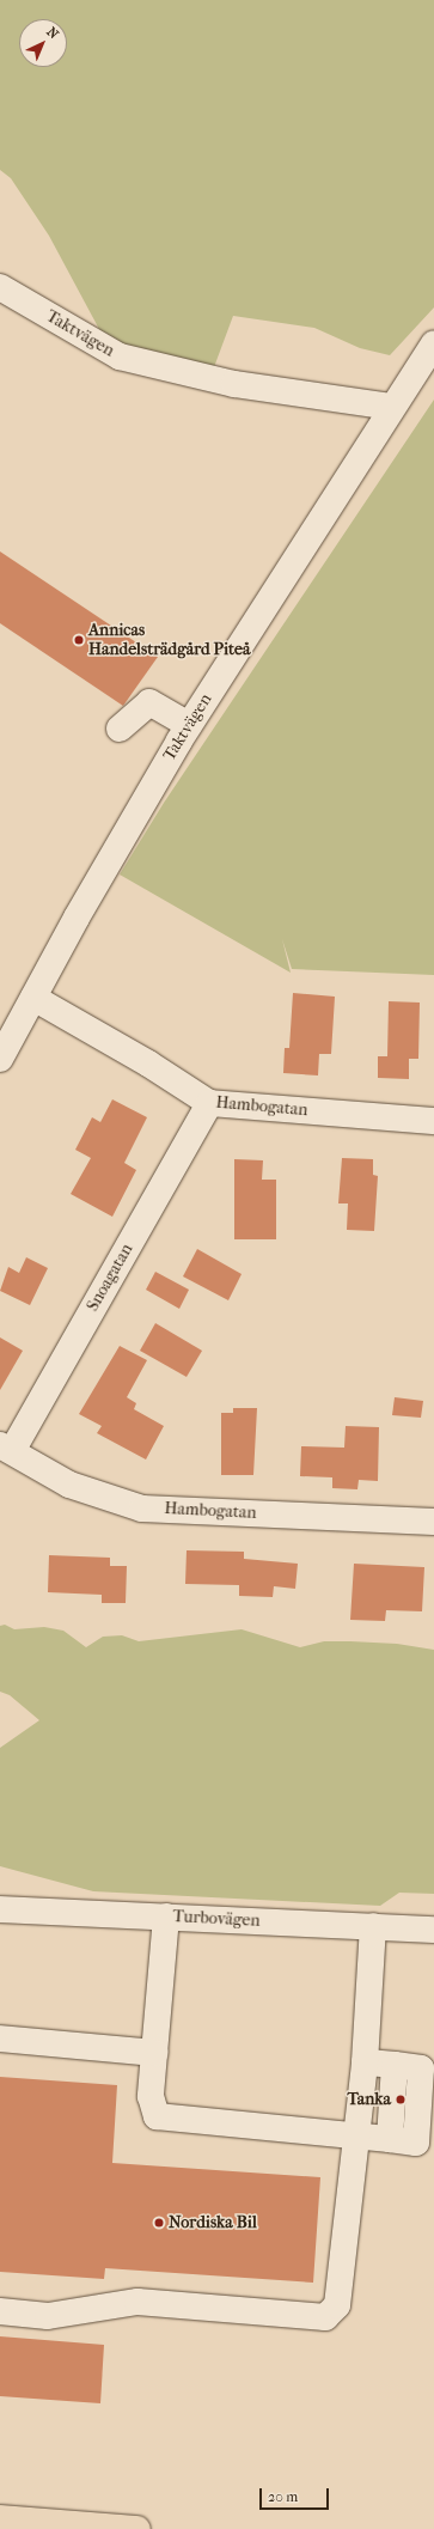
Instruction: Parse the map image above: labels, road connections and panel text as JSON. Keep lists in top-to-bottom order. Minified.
{"streets":{"street":["Taktvägen","Hambogatan","Snoagatan","Turbovägen"]},"crossings":[["Taktvägen","Hambogatan"],["Hambogatan","Snoagatan"]],"places":["Annicas Handelsträdgård Piteå","Tanka","Nordiska Bil"],"scale_bar":"20 m","north":"top right"}
